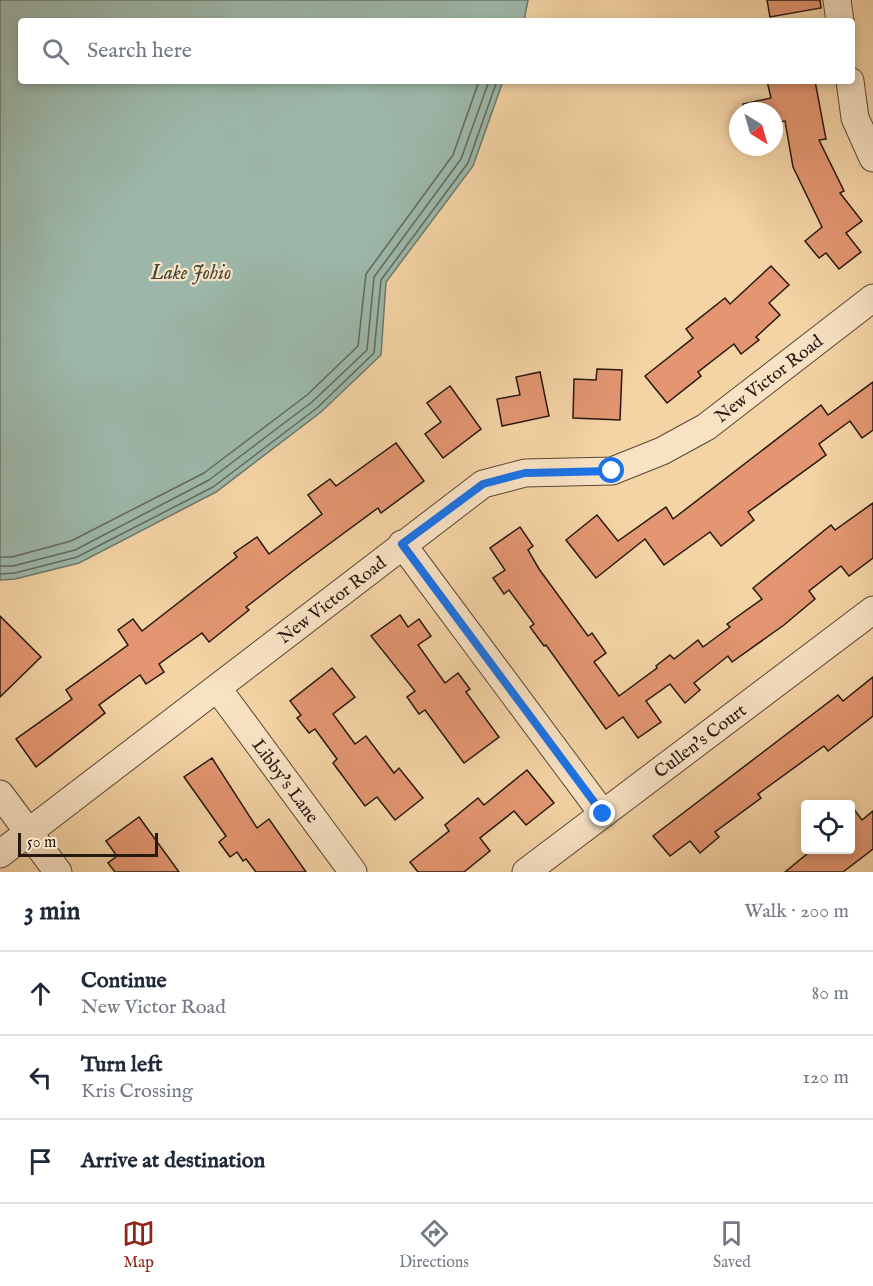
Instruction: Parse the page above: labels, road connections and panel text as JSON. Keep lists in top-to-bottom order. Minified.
{"streets":{"street":["New Victor Road","Cullen's Court","Libby's Lane"]},"crossings":[["New Victor Road","Libby's Lane"]],"water":["Lake Johio"],"scale_bar":"50 m","north":"bottom right","page":{"search":"Search here","scale":"50 m","heading":["3 min","Walk · 200 m"],"list":[["Continue","New Victor Road","80 m"],["Turn left","Kris Crossing","120 m"],"Arrive at destination"],"nav":["Map","Directions","Saved"]}}
